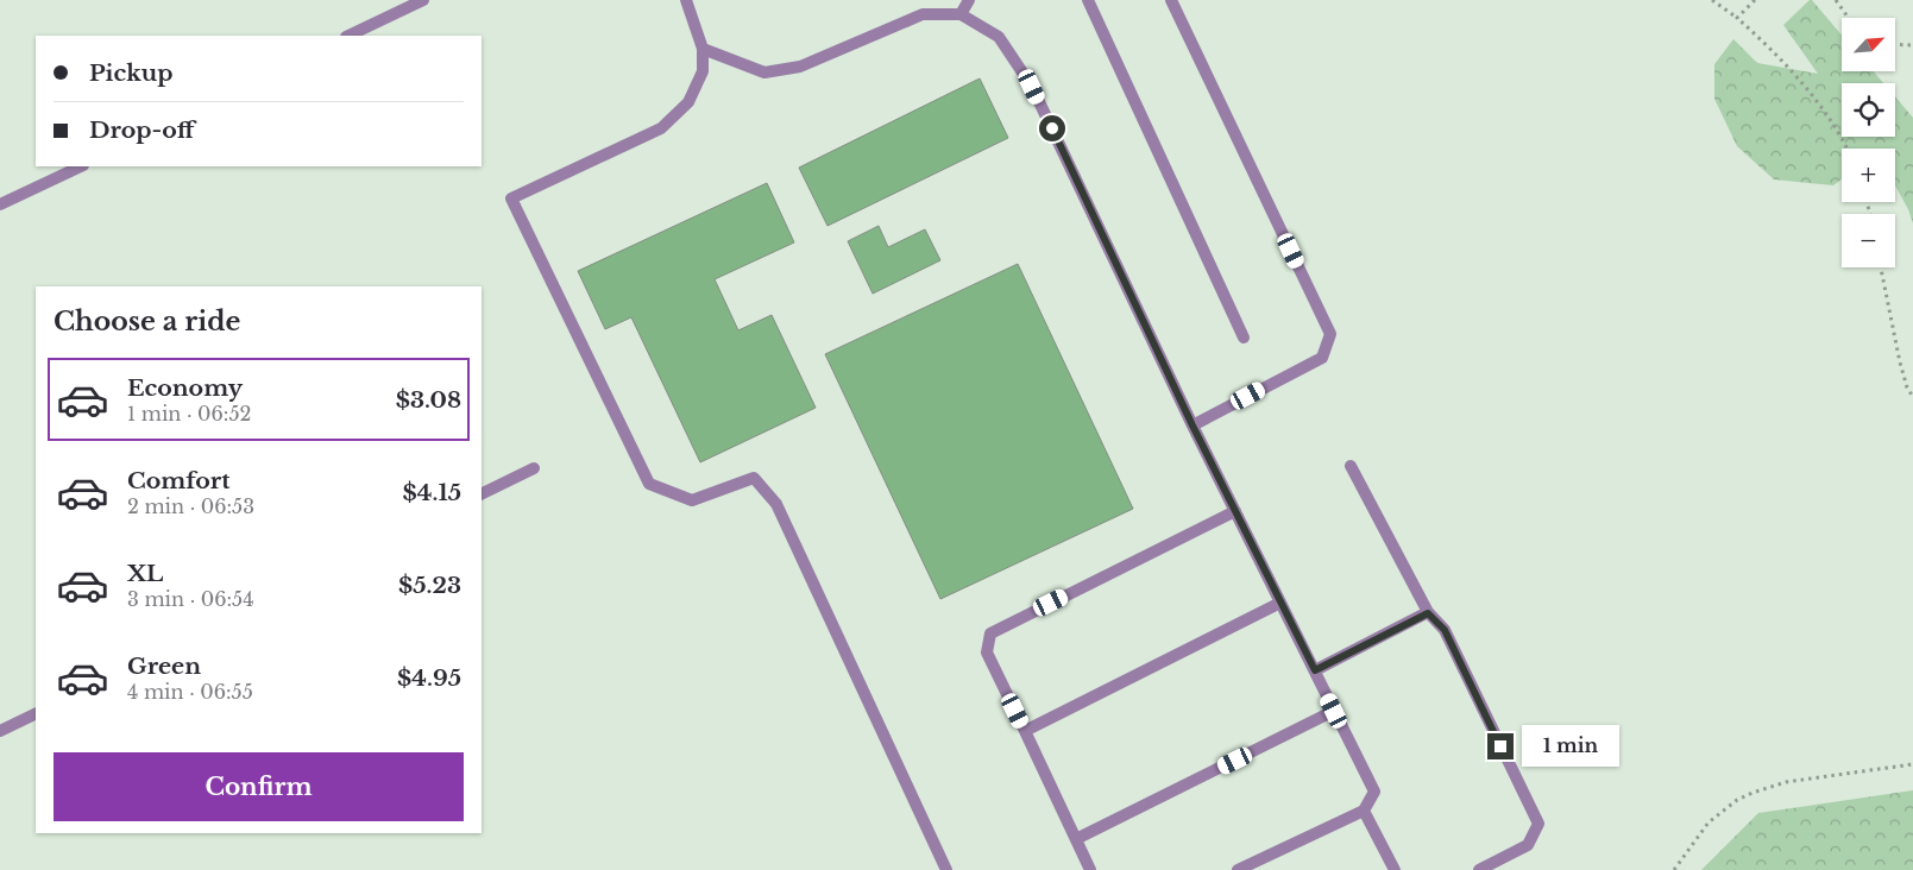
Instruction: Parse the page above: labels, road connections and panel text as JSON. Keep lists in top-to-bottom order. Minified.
{"north":"top right","page":{"map_buttons":["+","−"],"banner":["Pickup","Drop-off"],"heading":"Choose a ride","list":[{"name":"Economy","note":"1 min · 06:52","value":"$3.08"},{"name":"Comfort","note":"2 min · 06:53","value":"$4.15"},{"name":"XL","note":"3 min · 06:54","value":"$5.23"},{"name":"Green","note":"4 min · 06:55","value":"$4.95"}],"bubble":"1 min","buttons":"Confirm"}}
